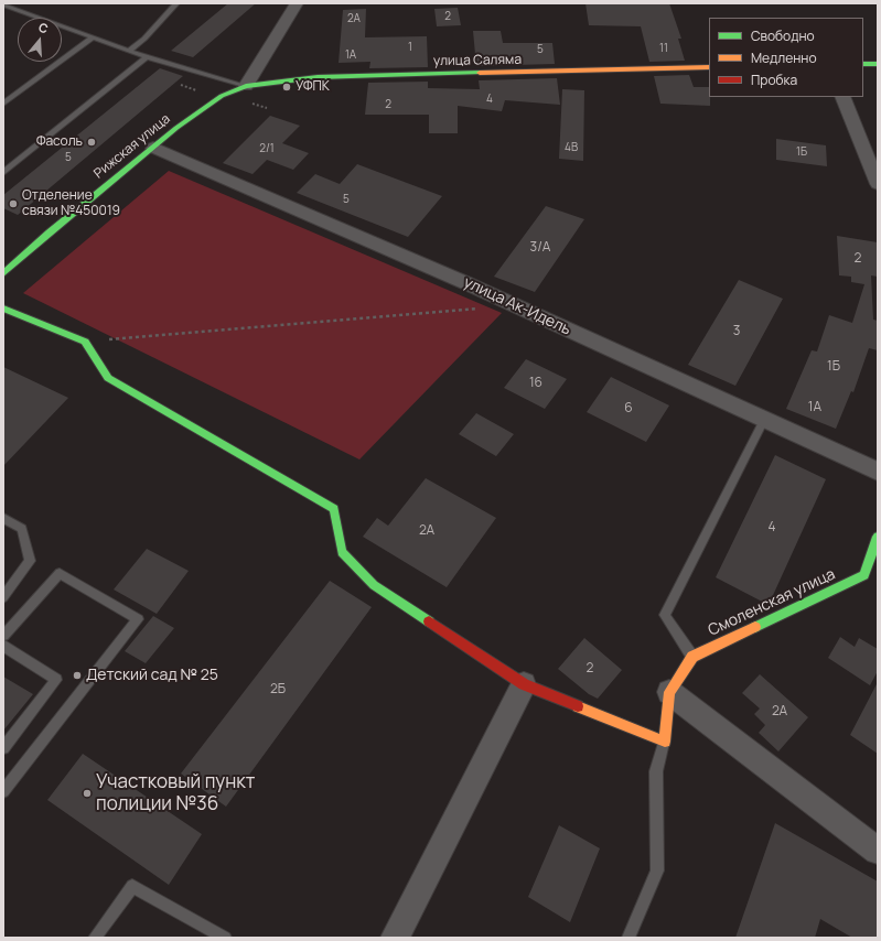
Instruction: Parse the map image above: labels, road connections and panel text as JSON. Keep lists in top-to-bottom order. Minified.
{"streets":{"street":["улица Саляма","Рижская улица","улица Ак-Идель","Смоленская улица"]},"crossings":[["улица Саляма","Рижская улица"],["Рижская улица","улица Ак-Идель"]],"places":["УФПК","Фасоль","Отделение связи №450019","Детский сад № 25","Участковый пункт полиции №36"],"house_numbers":["2","2А","1","11","5","1А","4","2","4В","2/1","1Б","5","5","3/А","2","3","1Б","16","1А","6","4","2А","2","2Б","2А"],"legend":["Свободно","Медленно","Пробка"],"north":"top"}
